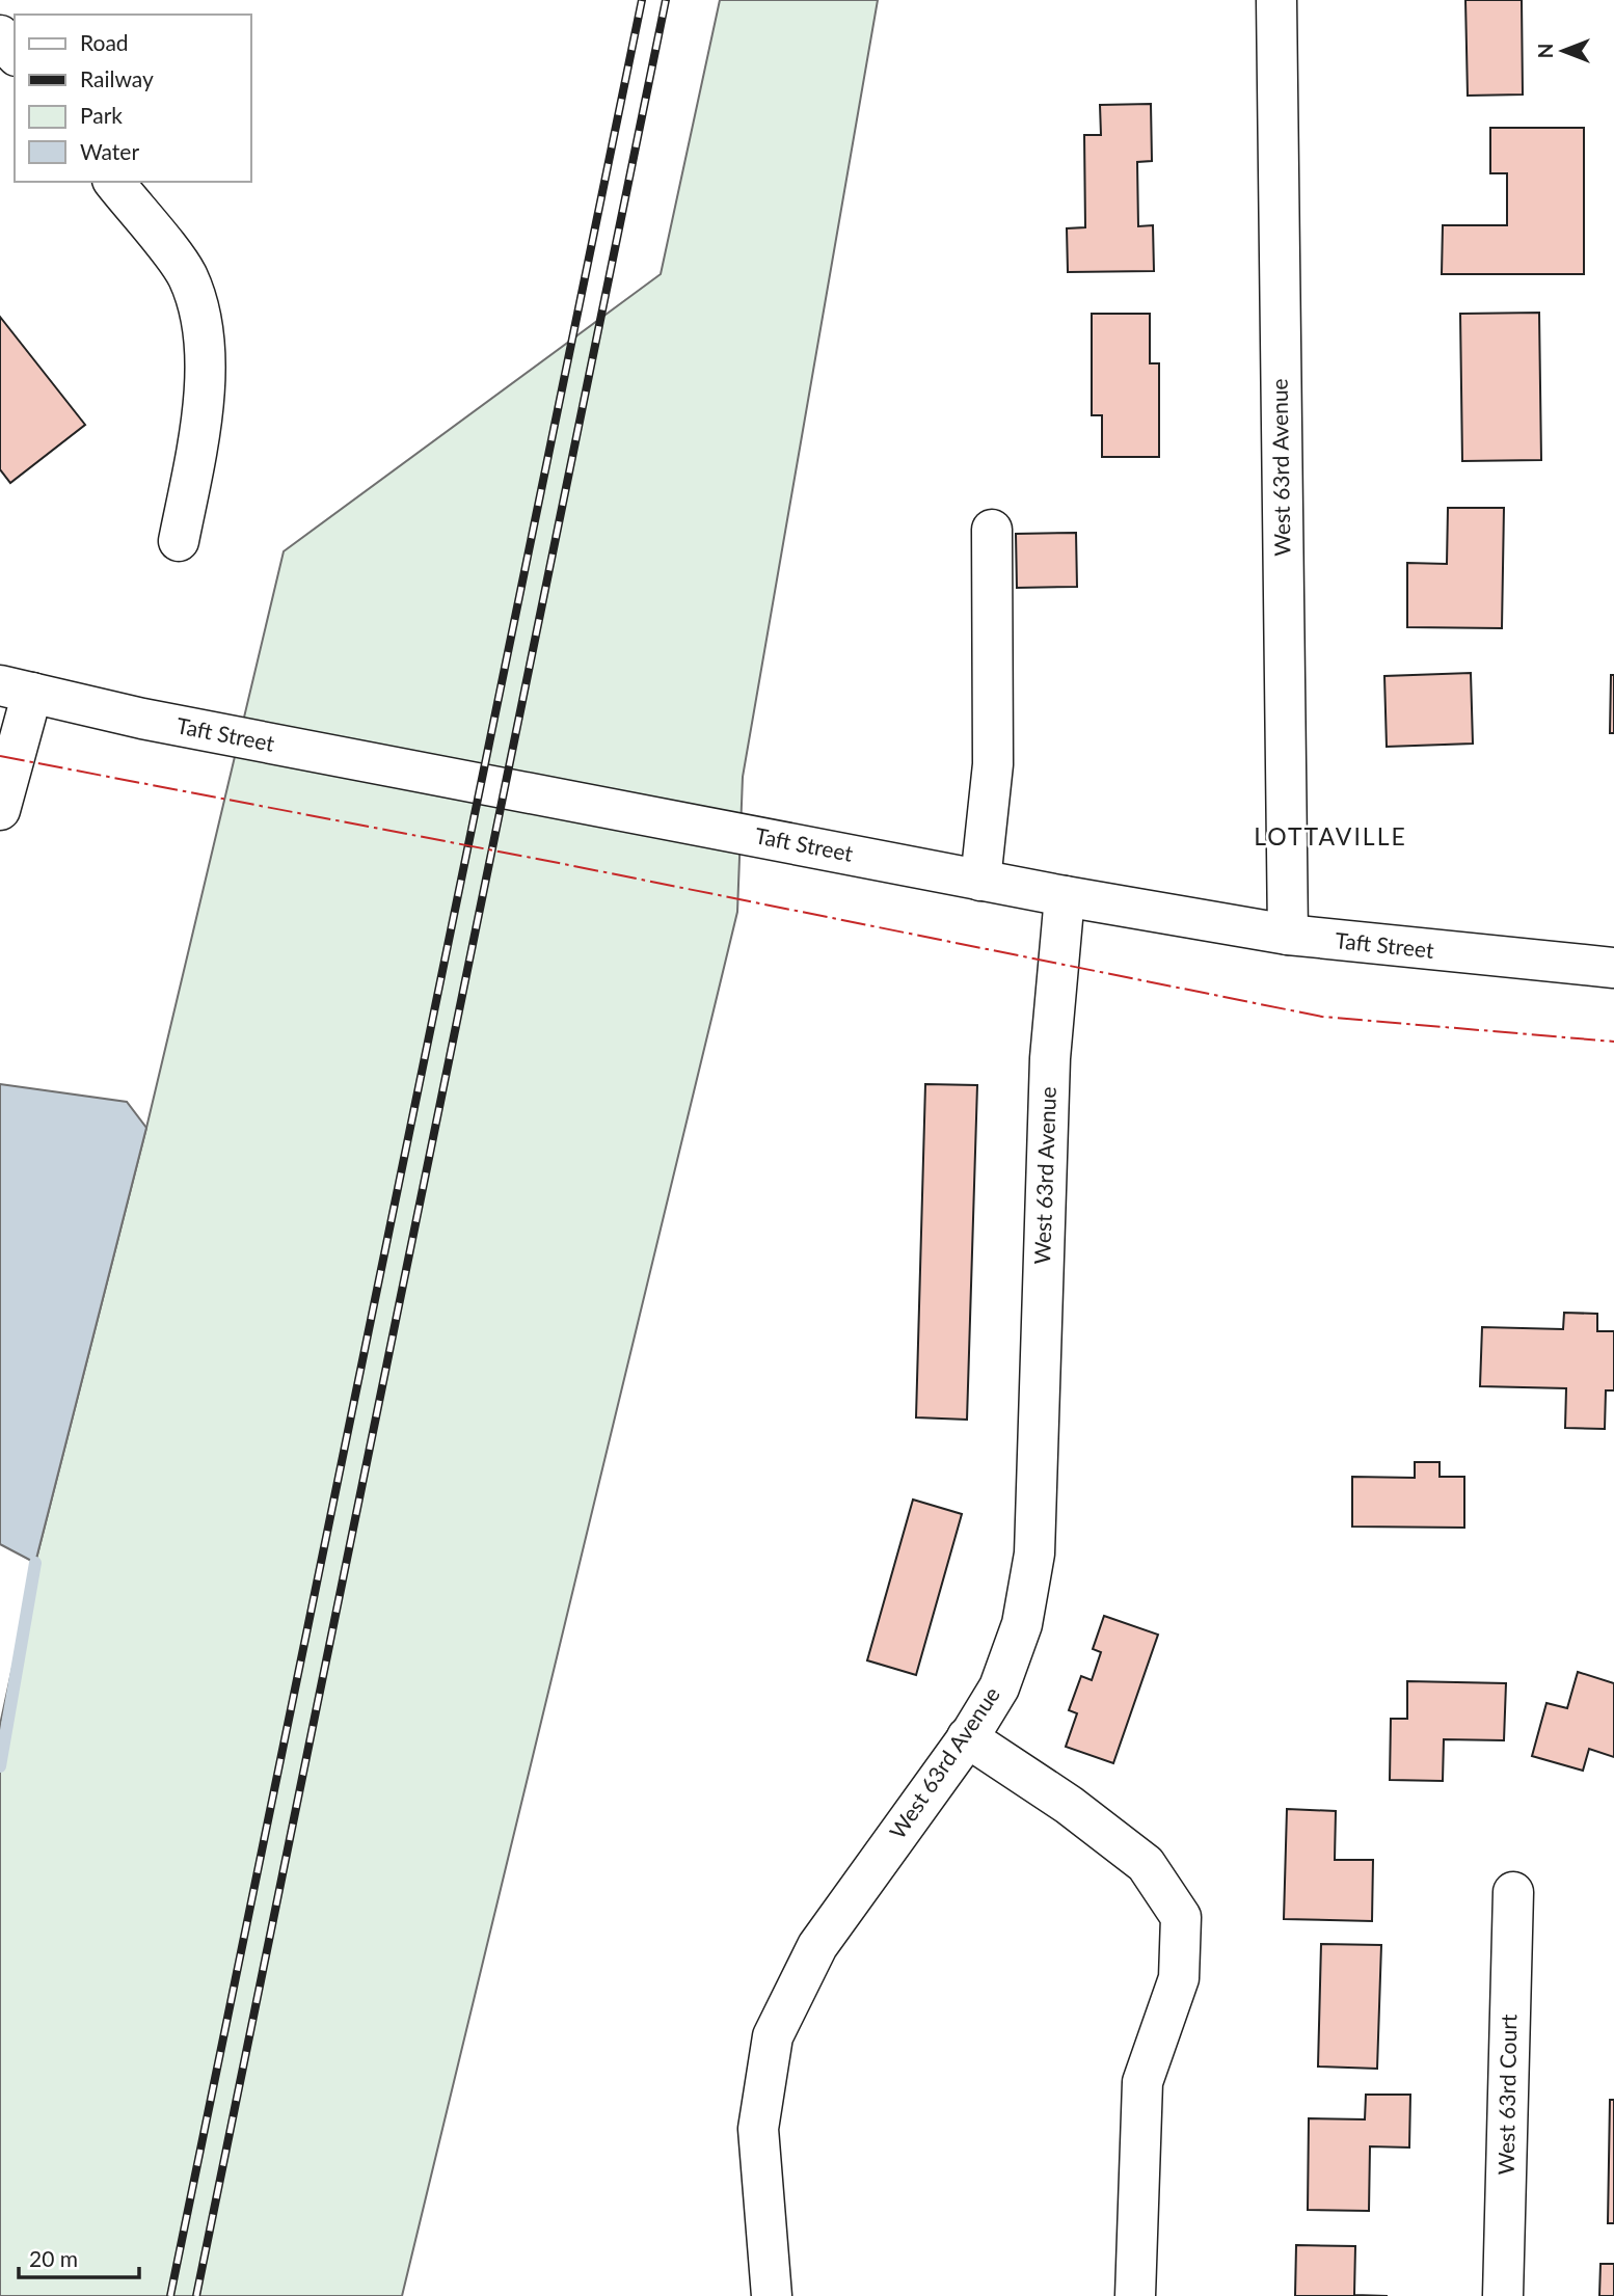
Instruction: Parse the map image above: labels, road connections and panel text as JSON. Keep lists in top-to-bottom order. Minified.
{"streets":{"street":["West 63rd Avenue","Taft Street","West 63rd Court"]},"crossings":[["West 63rd Avenue","Taft Street"]],"districts":["LOTTAVILLE"],"legend":["Road","Railway","Park","Water"],"scale_bar":"20 m","north":"left"}
